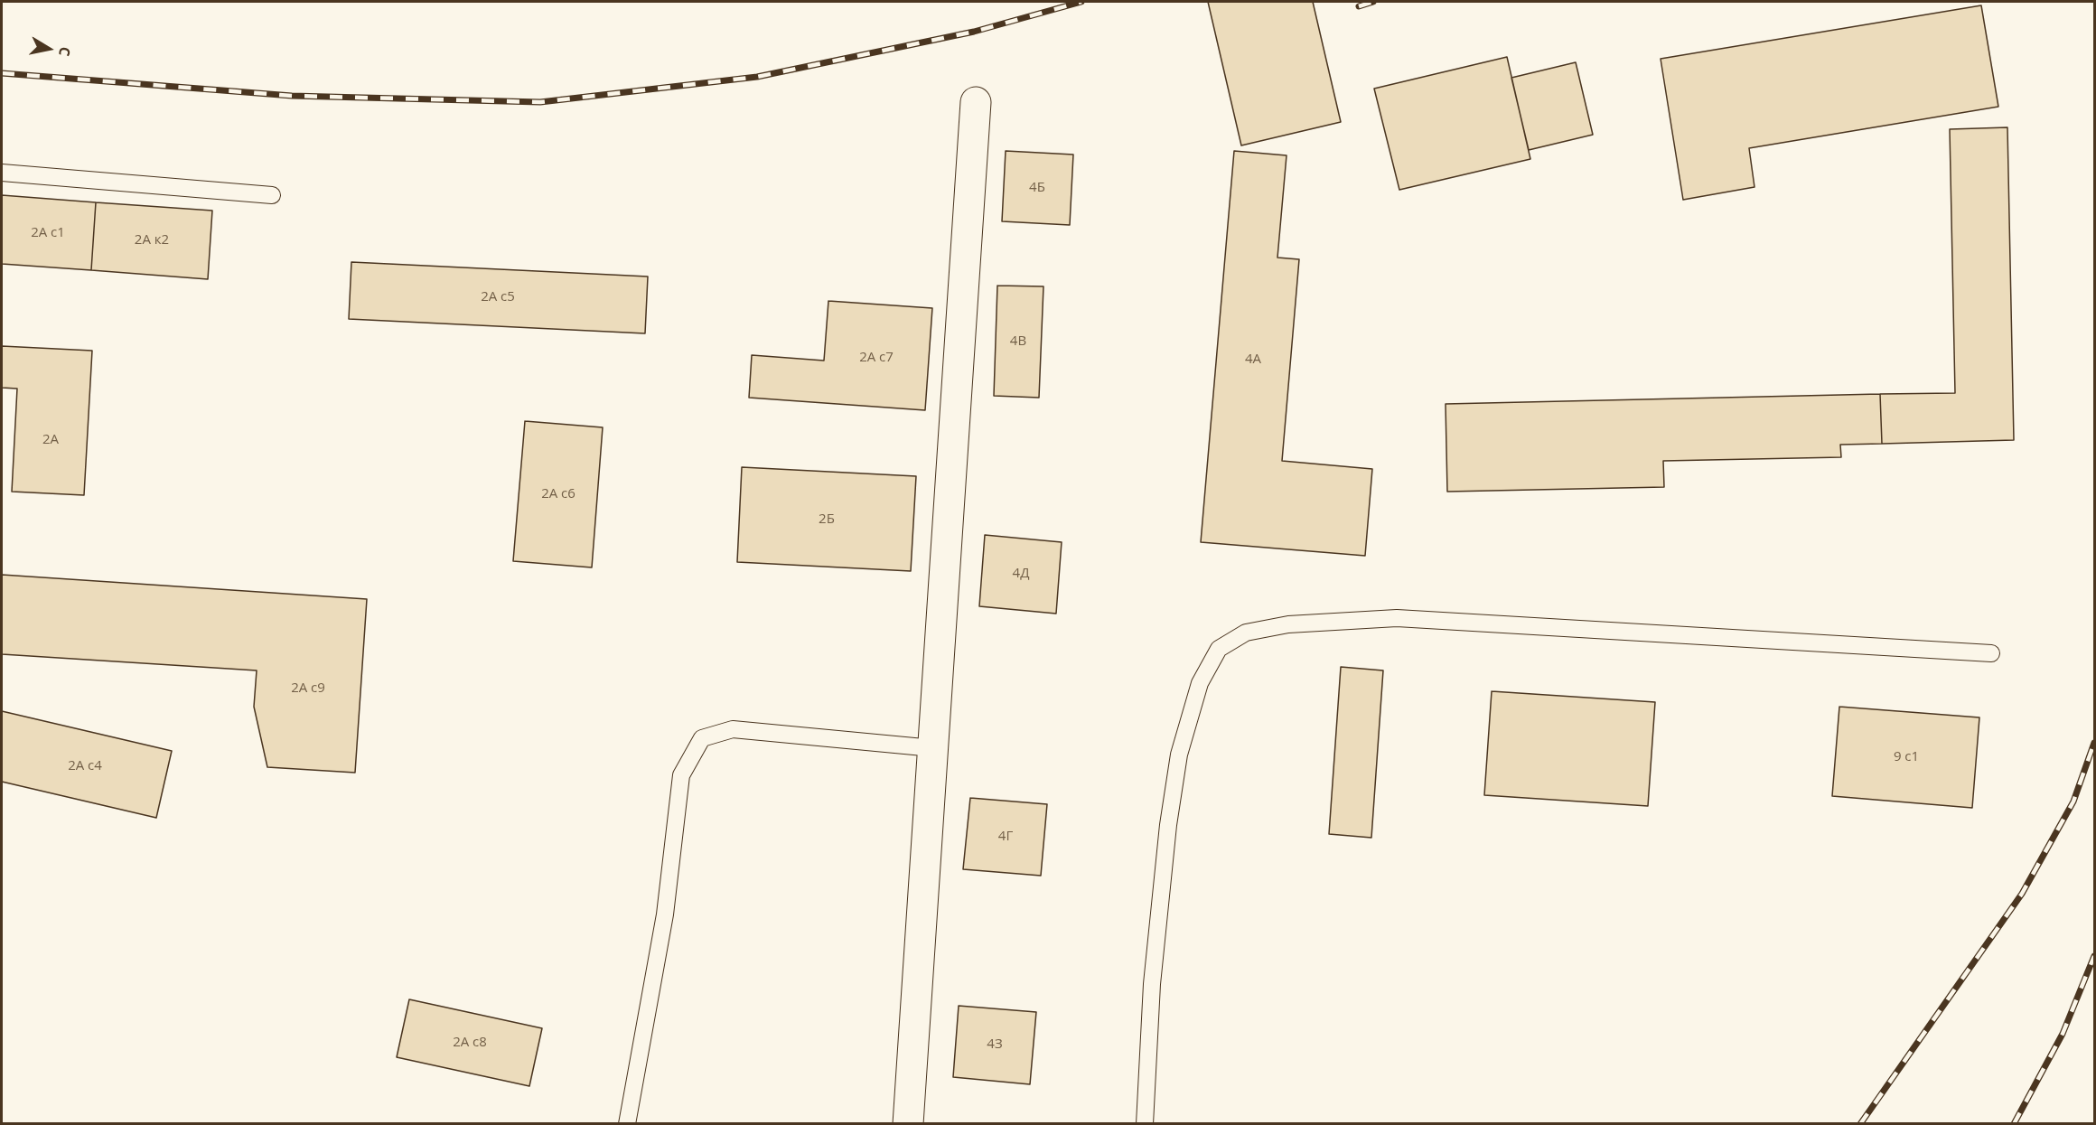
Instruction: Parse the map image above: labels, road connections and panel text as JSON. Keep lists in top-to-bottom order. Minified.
{"house_numbers":["4Б","2А с1","2А к2","2А с5","4В","2А с7","4А","2А","2А с6","2Б","4Д","2А с9","9 с1","2А с4","4Г","2А с8","4З"],"north":"right"}
